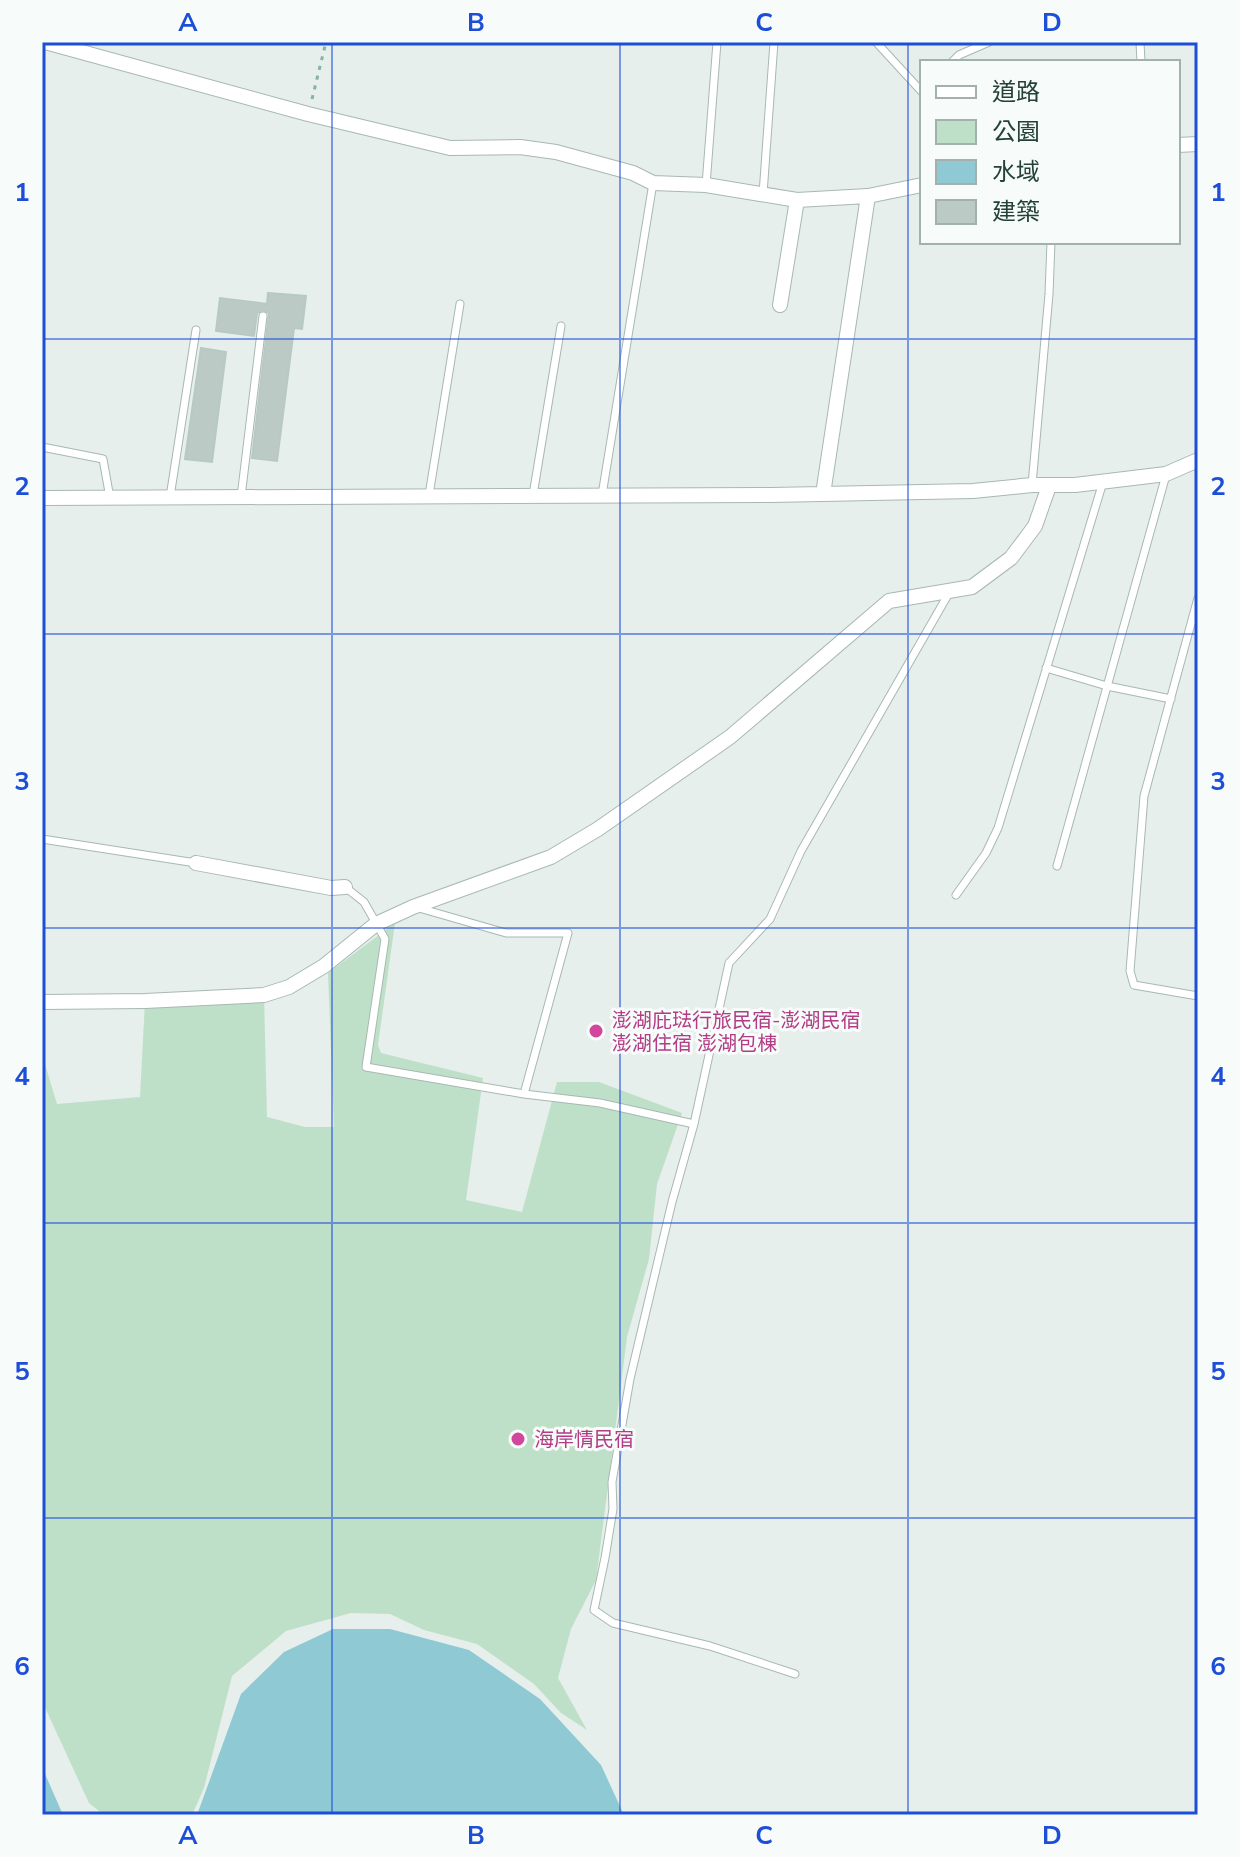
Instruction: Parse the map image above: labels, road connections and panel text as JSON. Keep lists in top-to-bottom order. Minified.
{"places":["澎湖庇琺行旅民宿-澎湖民宿 澎湖住宿 澎湖包棟","海岸情民宿"],"legend":["道路","公園","水域","建築"],"grid":{"columns":["A","B","C","D"],"rows":["1","2","3","4","5","6"]}}
